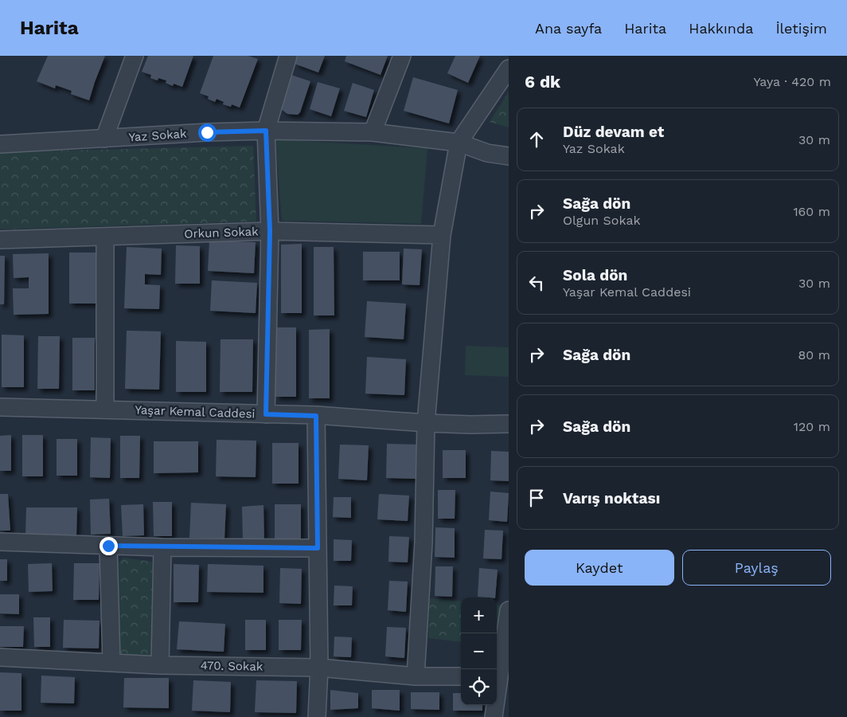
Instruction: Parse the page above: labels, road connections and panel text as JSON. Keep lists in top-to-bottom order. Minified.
{"streets":{"street":["Yaz Sokak","Orkun Sokak","Yaşar Kemal Caddesi","470. Sokak"]},"page":{"header":"Harita","nav":["Ana sayfa","Harita","Hakkında","İletişim"],"heading":["6 dk","Yaya · 420 m"],"list":[["Düz devam et","Yaz Sokak","30 m"],["Sağa dön","Olgun Sokak","160 m"],["Sola dön","Yaşar Kemal Caddesi","30 m"],["Sağa dön","80 m"],["Sağa dön","120 m"],"Varış noktası"],"buttons":["Kaydet","Paylaş"],"map_buttons":["+","−"]}}
